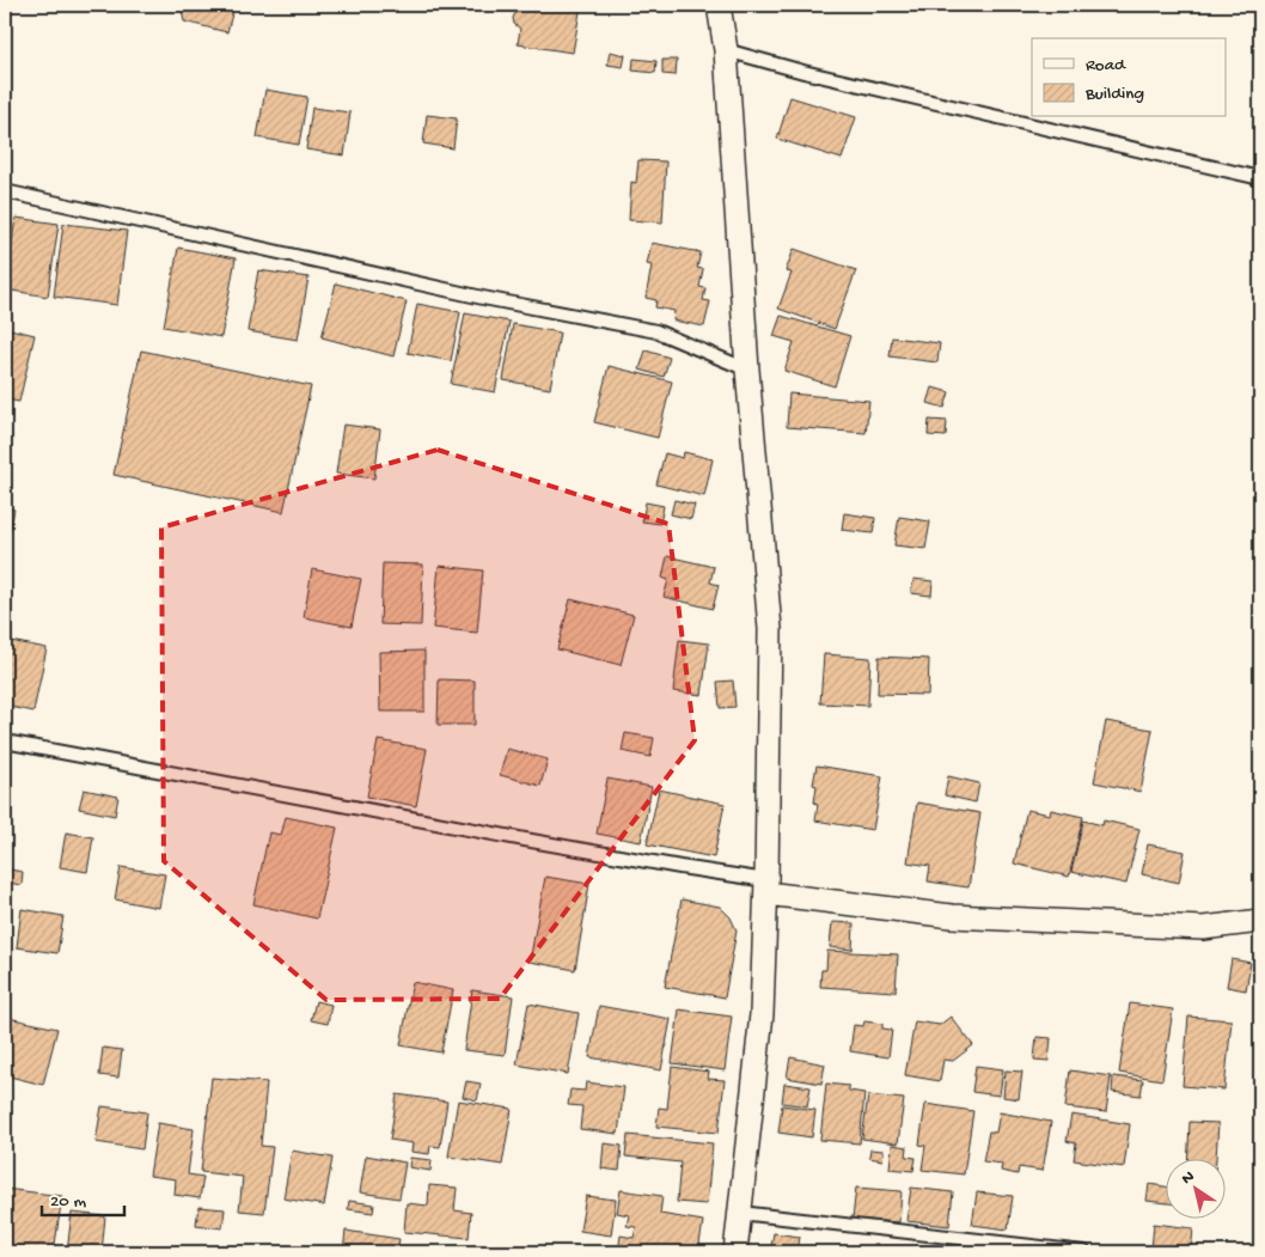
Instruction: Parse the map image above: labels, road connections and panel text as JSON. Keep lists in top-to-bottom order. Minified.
{"legend":["Road","Building"],"scale_bar":"20 m","north":"top left"}
